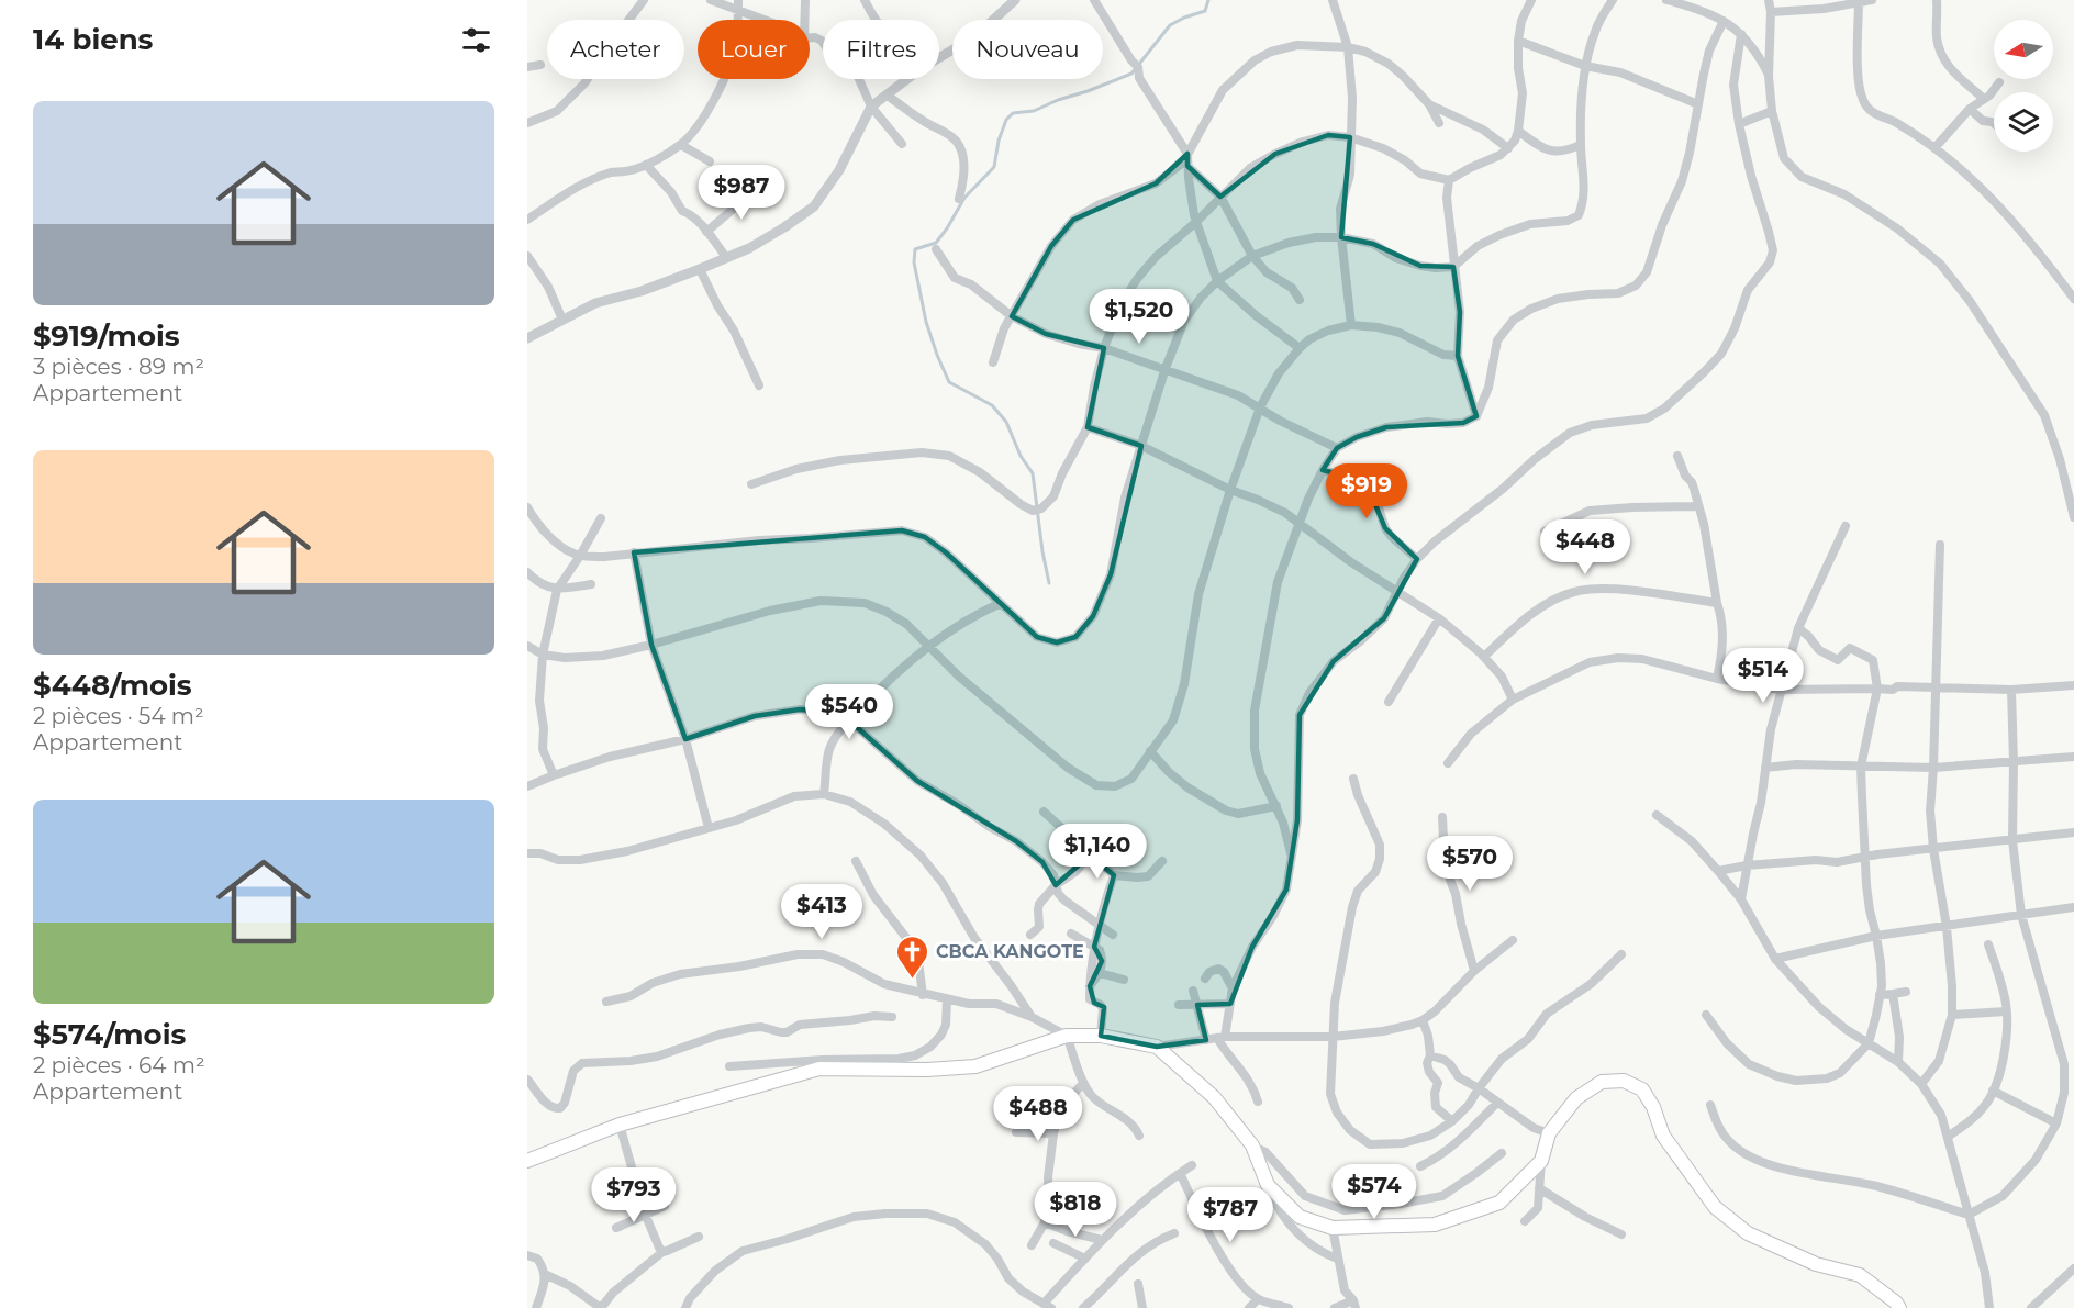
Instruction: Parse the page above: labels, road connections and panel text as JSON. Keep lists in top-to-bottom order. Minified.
{"places":{"church":["CBCA KANGOTE"]},"north":"left","page":{"heading":"14 biens","chip":["Acheter","Louer","Filtres","Nouveau"],"list":[{"name":"$919/mois","note":"3 pièces · 89 m² · Appartement"},{"name":"$448/mois","note":"2 pièces · 54 m² · Appartement"},{"name":"$574/mois","note":"2 pièces · 64 m² · Appartement"}],"price":["$987","$1,520","$919","$448","$514","$540","$1,140","$570","$413","$488","$574","$793","$818","$787"]}}
